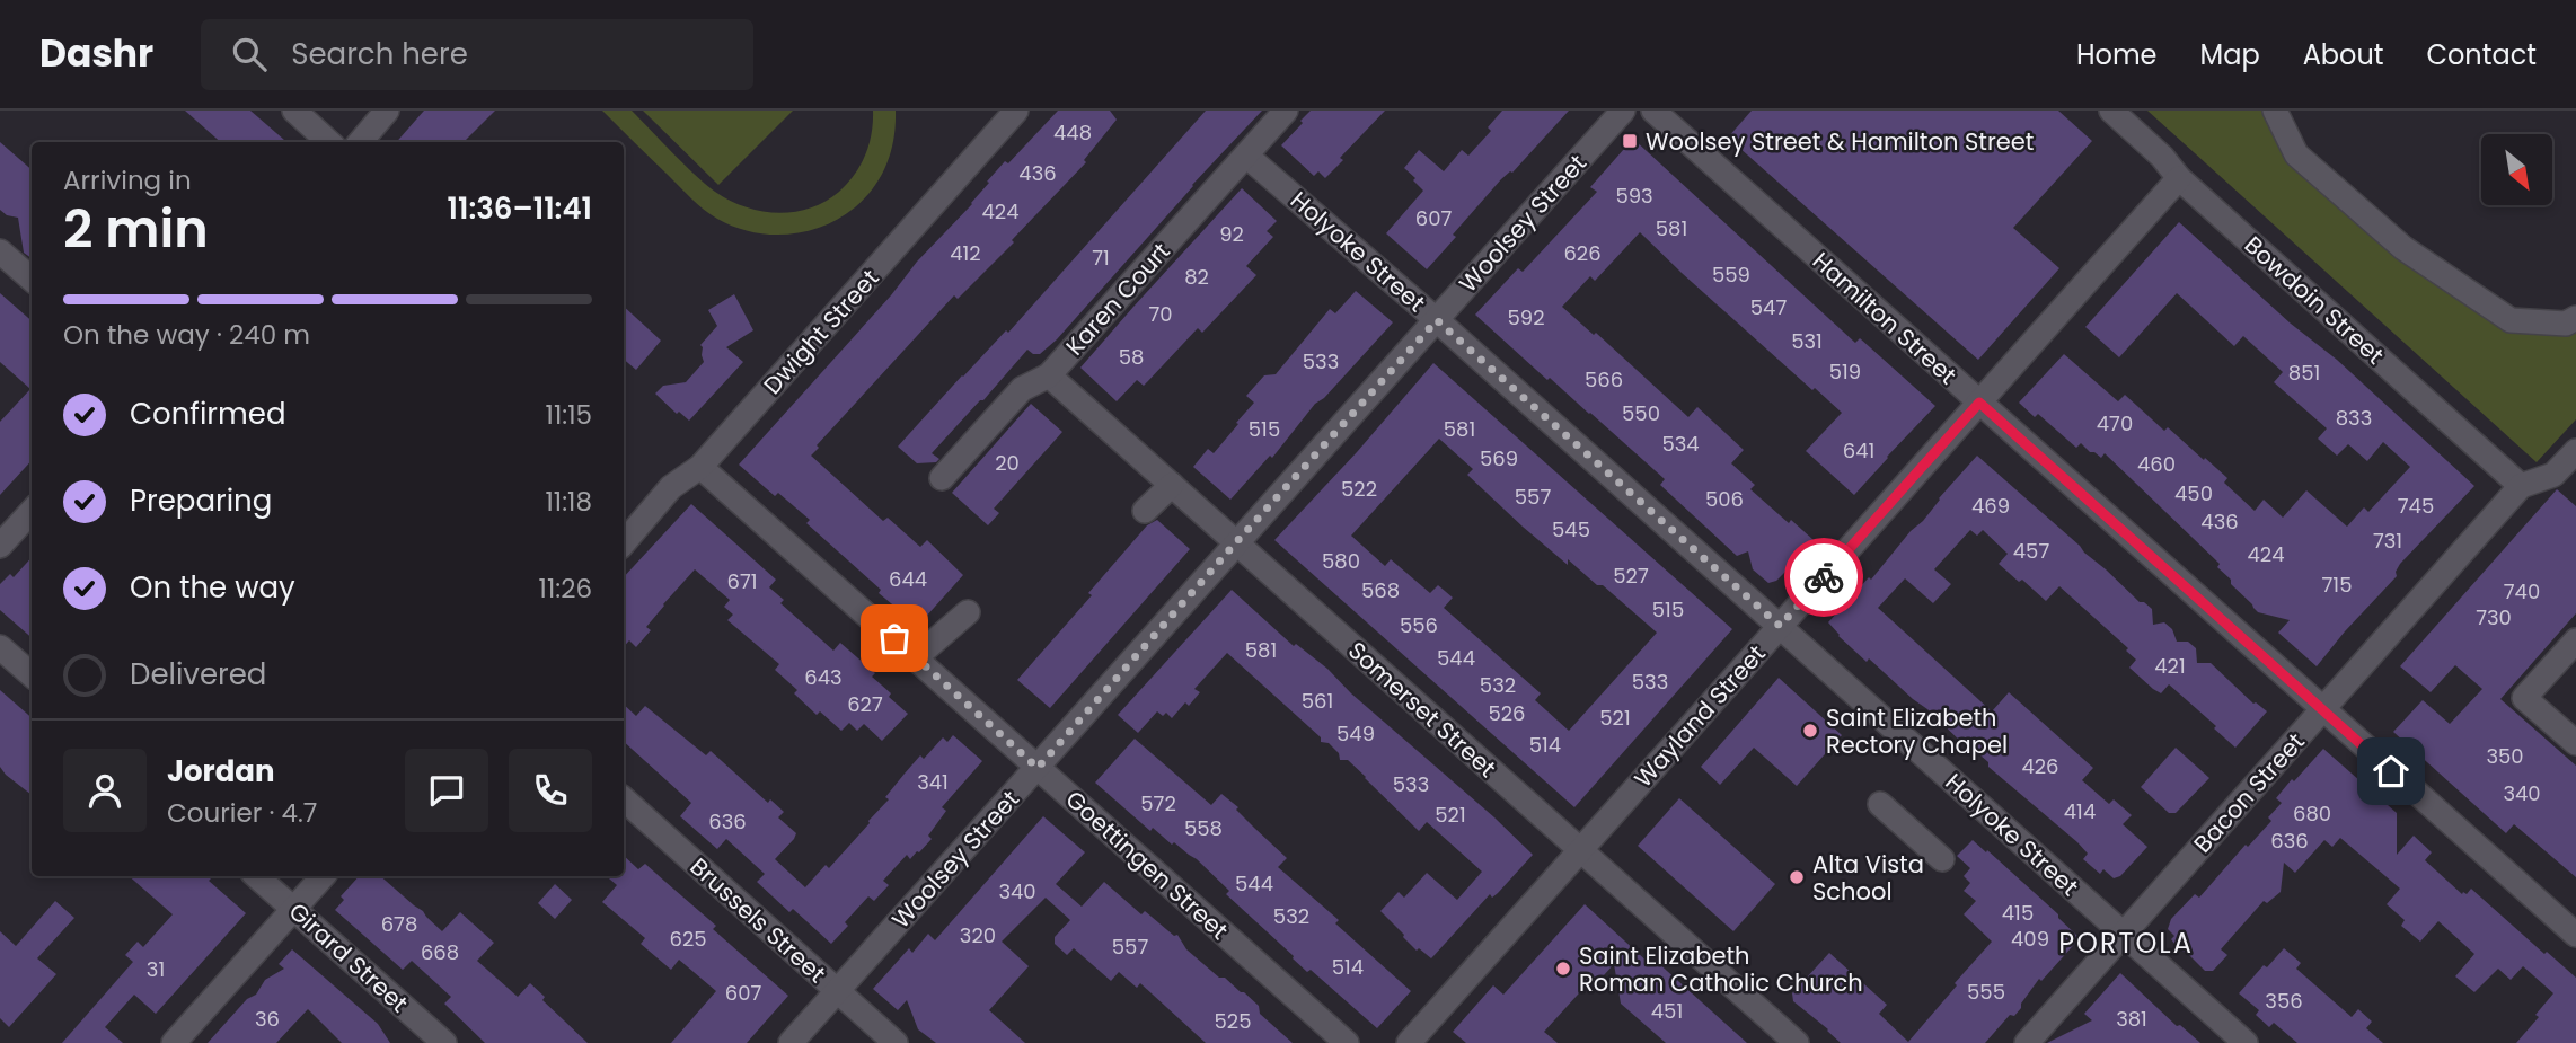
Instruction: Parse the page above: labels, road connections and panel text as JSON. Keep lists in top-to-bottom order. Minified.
{"streets":{"street":["Woolsey Street","Holyoke Street","Karen Court","Bowdoin Street","Hamilton Street","Dwight Street","Somerset Street","Wayland Street","Bacon Street","Goettingen Street","Brussels Street","Girard Street"]},"crossings":[["Woolsey Street","Holyoke Street"],["Woolsey Street","Somerset Street"],["Woolsey Street","Goettingen Street"],["Woolsey Street","Brussels Street"],["Holyoke Street","Karen Court"],["Holyoke Street","Wayland Street"],["Holyoke Street","Bacon Street"],["Karen Court","Somerset Street"],["Bowdoin Street","Wayland Street"],["Bowdoin Street","Bacon Street"],["Hamilton Street","Wayland Street"],["Hamilton Street","Bacon Street"],["Dwight Street","Goettingen Street"],["Somerset Street","Wayland Street"]],"districts":["PORTOLA"],"places":{"transit":["Woolsey Street & Hamilton Street"],"other":["Saint Elizabeth Rectory Chapel","Alta Vista School","Saint Elizabeth Roman Catholic Church"]},"house_numbers":["448","436","593","424","607","581","92","412","626","71","559","82","547","70","592","531","58","533","519","851","566","550","833","470","515","581","534","641","569","20","460","522","450","557","506","469","745","436","545","731","457","424","580","527","644","671","715","568","740","515","730","556","581","544","421","643","533","532","561","627","526","521","549","514","350","426","341","533","340","572","414","680","521","636","558","636","544","340","415","532","678","320","625","409","557","668","514","31","555","607","356","451","36","381","525"],"north":"bottom right","page":{"header":"Dashr","search":"Search here","nav":["Home","Map","About","Contact"],"heading":["2 min","Arriving in","11:36–11:41"],"panel":["Jordan","Courier · 4.7"],"bar":"On the way · 240 m","list":[["Confirmed","11:15"],["Preparing","11:18"],["On the way","11:26"],"Delivered"]}}
